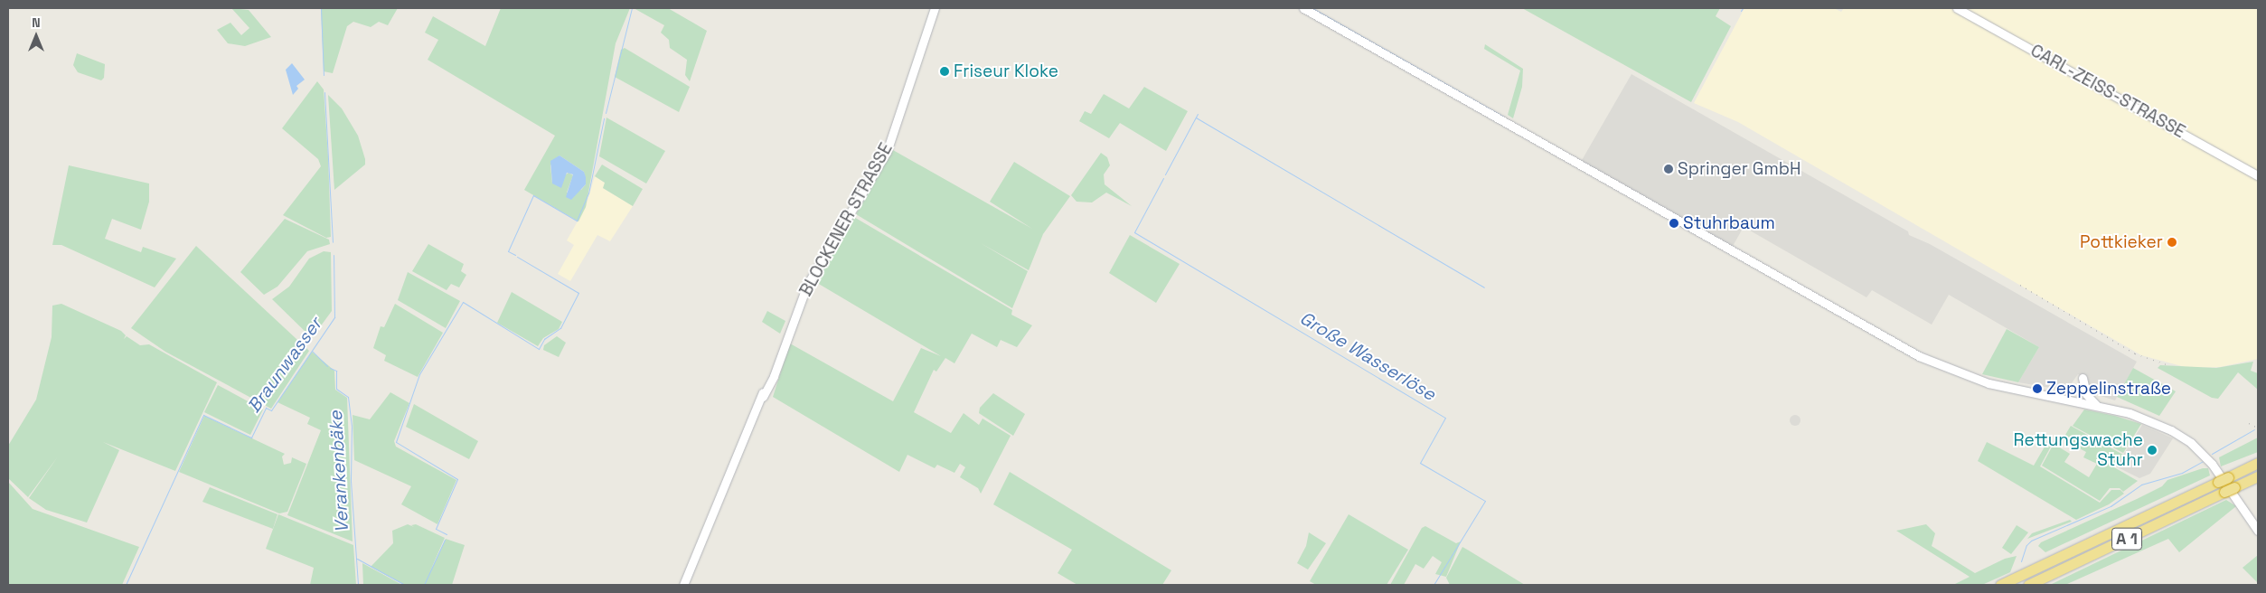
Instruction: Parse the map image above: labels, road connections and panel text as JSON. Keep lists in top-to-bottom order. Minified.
{"streets":{"highway":["A 1"],"street":["CARL-ZEISS-STRASSE","BLOCKENER STRASSE"]},"water":["Große Wasserlöse","Braunwasser","Verankenbäke"],"places":["Friseur Kloke","Springer GmbH","Stuhrbaum","Pottkieker","Zeppelinstraße","Rettungswache Stuhr"],"north":"top"}
